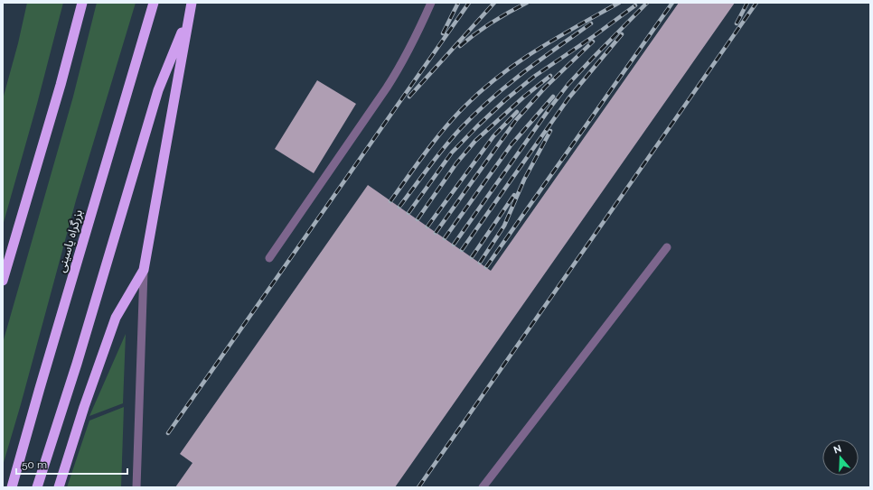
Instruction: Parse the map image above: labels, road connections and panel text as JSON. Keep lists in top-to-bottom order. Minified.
{"streets":{"highway":["بزرگراه یاسینی"]},"scale_bar":"50 m","north":"top"}
